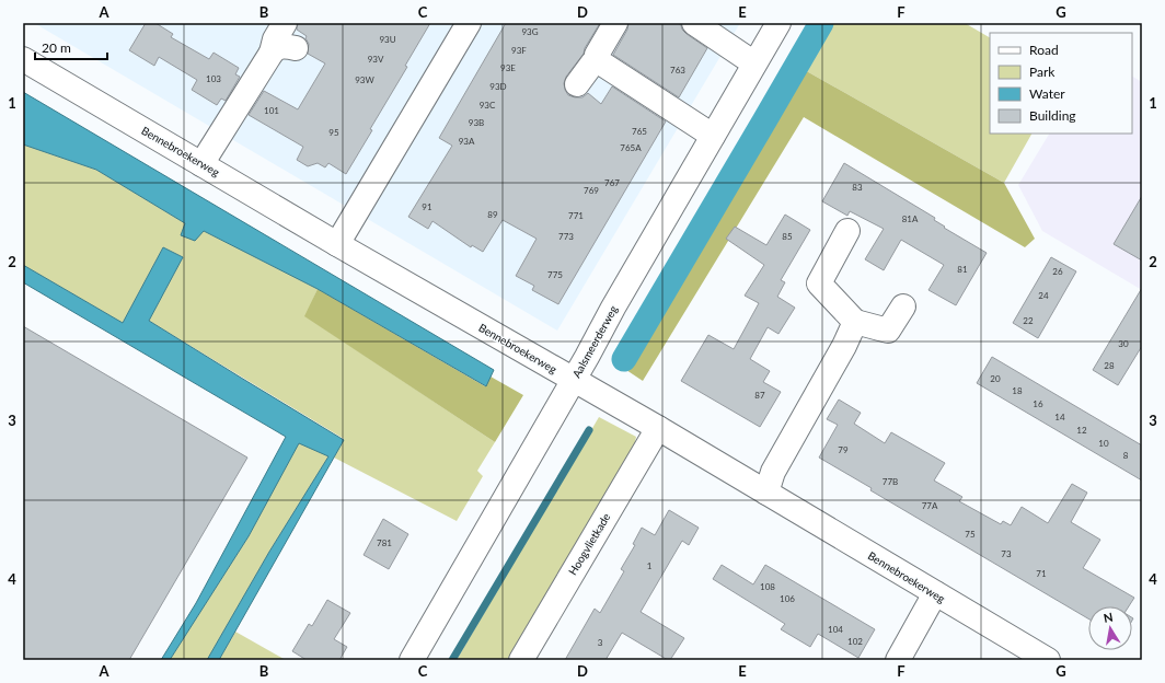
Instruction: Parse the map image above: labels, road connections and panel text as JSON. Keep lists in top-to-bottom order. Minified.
{"streets":{"street":["Bennebroekerweg","Aalsmeerderweg","Hoogvlietkade"]},"crossings":[["Bennebroekerweg","Aalsmeerderweg"],["Bennebroekerweg","Hoogvlietkade"]],"house_numbers":["93G","93U","93F","93V","93E","763","103","93W","93D","93C","101","93B","765","95","93A","765A","767","83","769","91","89","771","81A","773","85","81","26","775","24","22","30","28","20","18","87","16","14","12","10","79","8","77B","77A","75","781","73","1","71","108","106","104","102","3"],"legend":["Road","Park","Water","Building"],"scale_bar":"20 m","north":"top","grid":{"columns":["A","B","C","D","E","F","G"],"rows":["1","2","3","4"]}}
